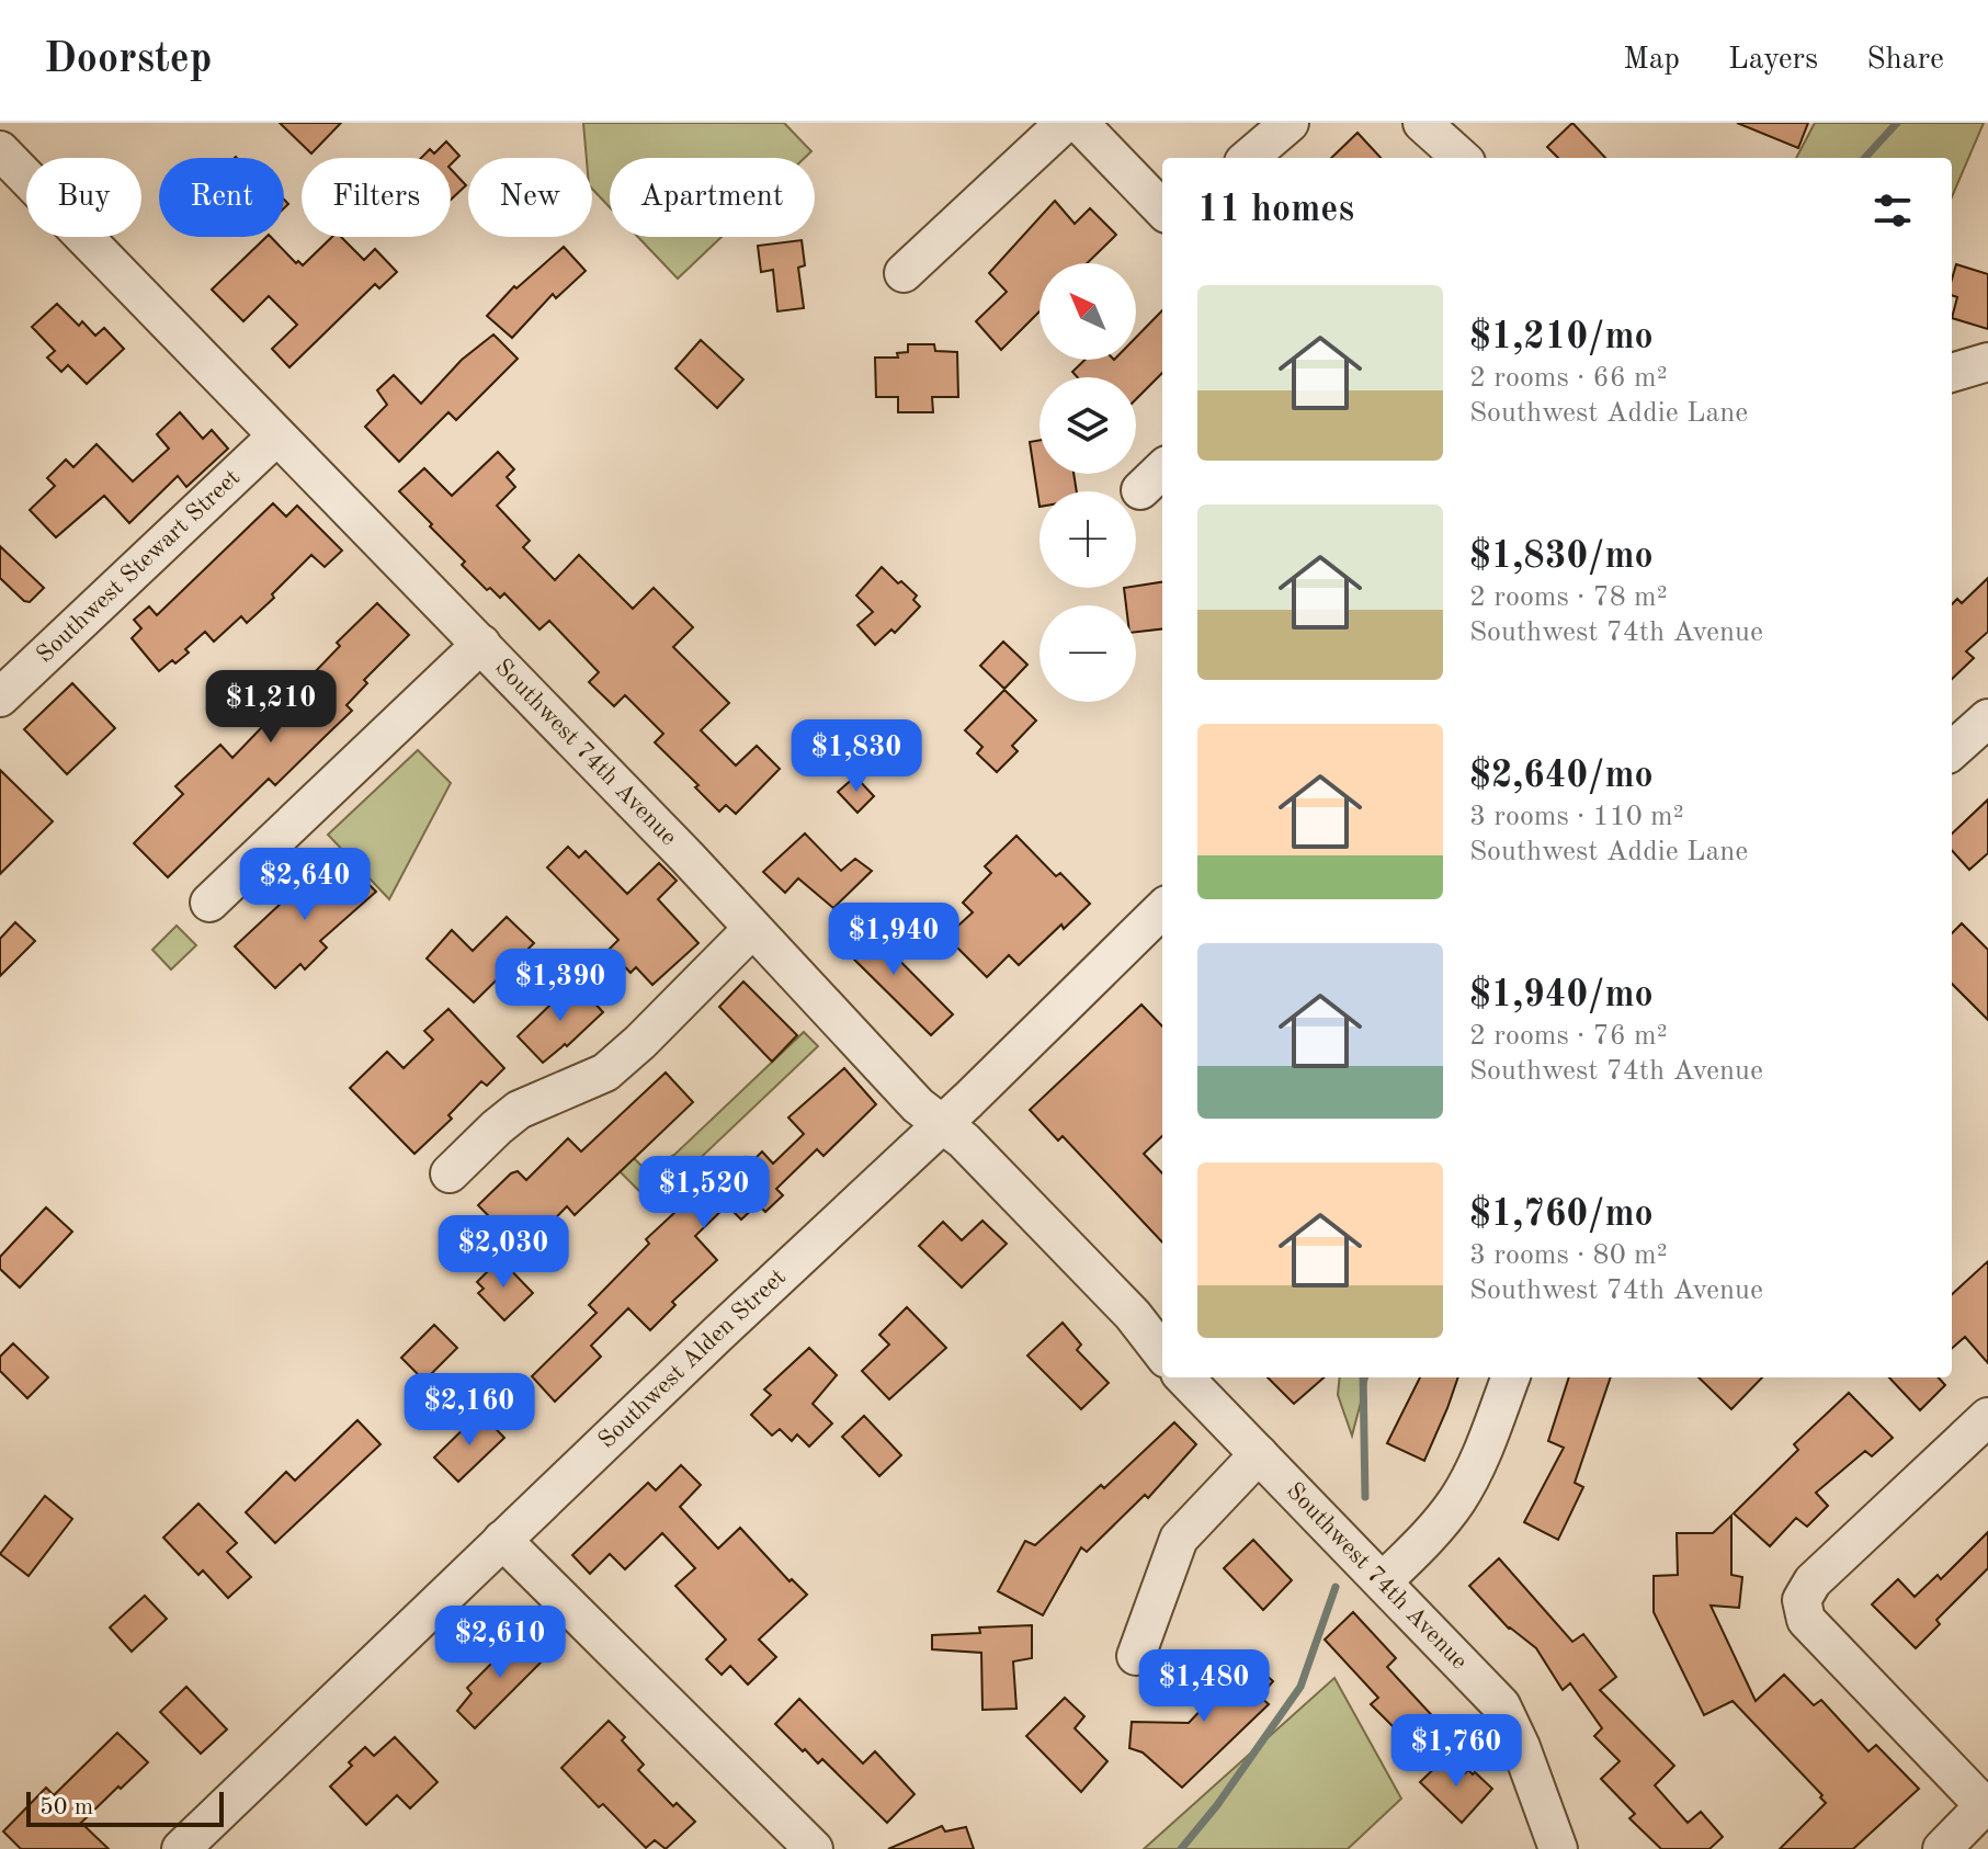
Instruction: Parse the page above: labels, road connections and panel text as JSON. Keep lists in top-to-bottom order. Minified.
{"streets":{"street":["Southwest Stewart Street","Southwest 74th Avenue","Southwest Alden Street"]},"crossings":[["Southwest Stewart Street","Southwest 74th Avenue"],["Southwest 74th Avenue","Southwest Alden Street"]],"scale_bar":"50 m","north":"top left","page":{"header":"Doorstep","nav":["Map","Layers","Share"],"chip":["Buy","Rent","Filters","New","Apartment"],"heading":"11 homes","map_buttons":["+","−"],"list":[{"name":"$1,210/mo","note":"2 rooms · 66 m² · Southwest Addie Lane"},{"name":"$1,830/mo","note":"2 rooms · 78 m² · Southwest 74th Avenue"},{"name":"$2,640/mo","note":"3 rooms · 110 m² · Southwest Addie Lane"},{"name":"$1,940/mo","note":"2 rooms · 76 m² · Southwest 74th Avenue"},{"name":"$1,760/mo","note":"3 rooms · 80 m² · Southwest 74th Avenue"}],"price":["$1,210","$1,830","$2,640","$1,940","$1,390","$1,520","$2,030","$2,160","$2,610","$1,480","$1,760"],"scale":"50 m"}}
